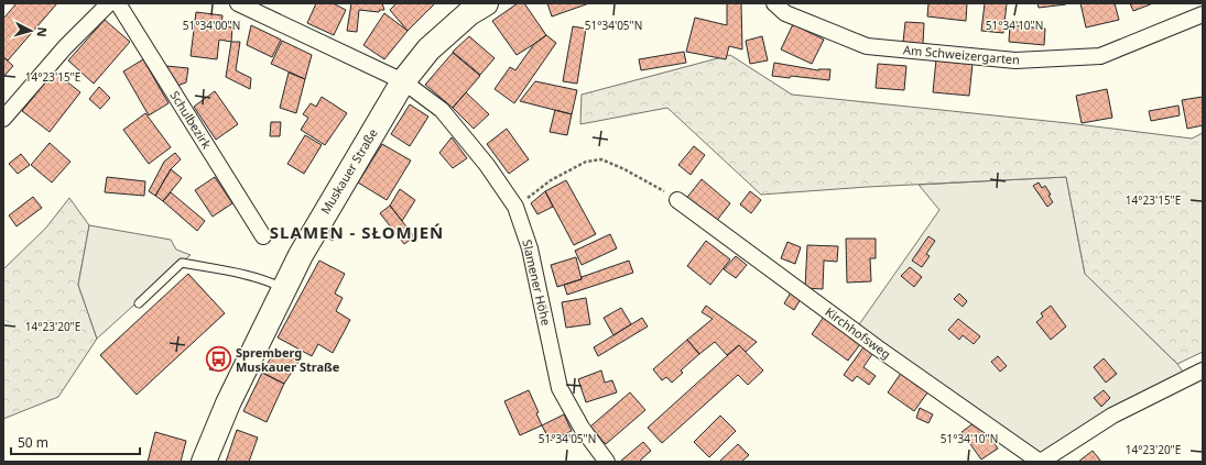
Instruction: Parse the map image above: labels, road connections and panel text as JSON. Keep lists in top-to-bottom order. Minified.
{"streets":{"main road":["Muskauer Straße"],"street":["Am Schweizergarten","Schulbezirk","Slamener Höhe","Kirchhofsweg"]},"crossings":[["Muskauer Straße","Slamener Höhe"]],"districts":["SLAMEN - SŁOMJEŃ"],"places":{"bus stop":["Spremberg Muskauer Straße"]},"scale_bar":"50 m","north":"right","coordinates":["51°34'00\"N","51°34'05\"N","51°34'10\"N","14°23'15\"E","14°23'20\"E"]}
